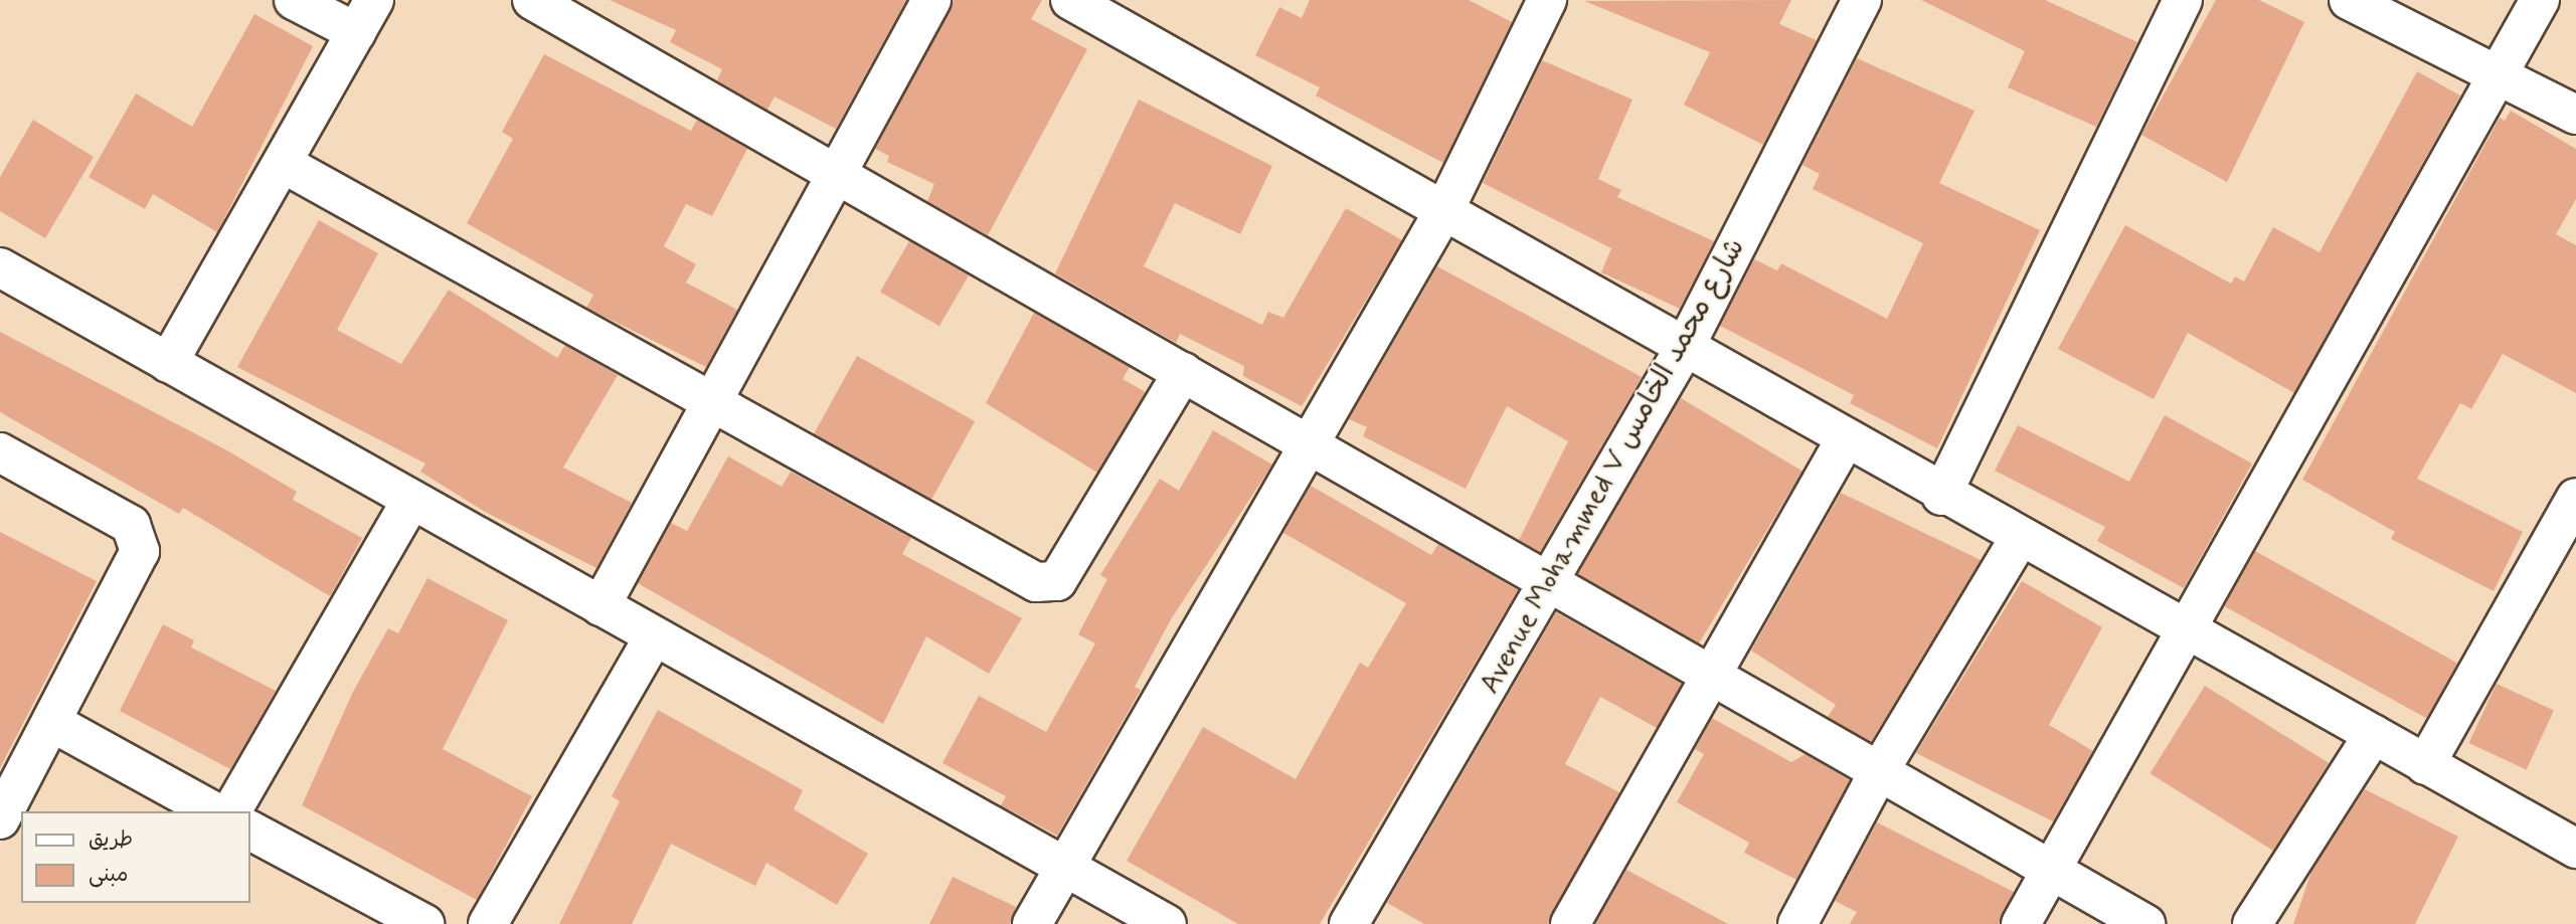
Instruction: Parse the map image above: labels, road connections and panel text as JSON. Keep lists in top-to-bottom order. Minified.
{"streets":{"street":["Avenue Mohammed V شارع محمد الخامس"]},"legend":["طريق","مبنى"]}
